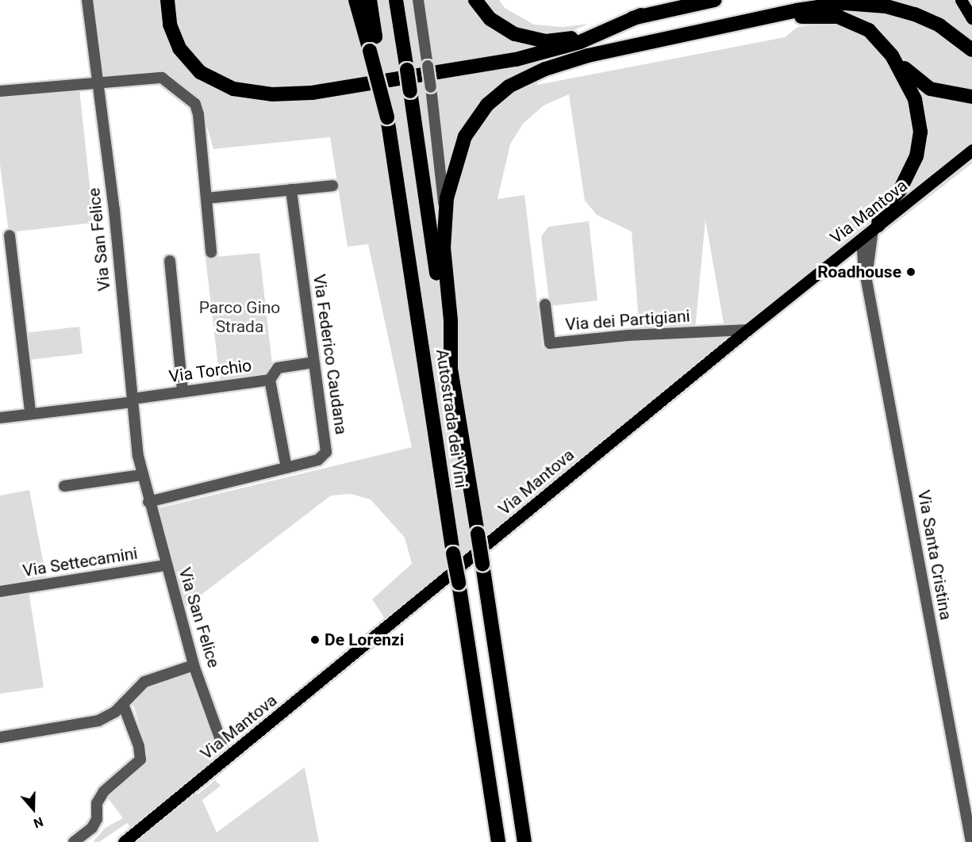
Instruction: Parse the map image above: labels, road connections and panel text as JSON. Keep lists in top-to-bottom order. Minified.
{"streets":{"highway":["Autostrada dei Vini"],"main road":["Via Mantova"],"street":["Via San Felice","Via dei Partigiani","Via Federico Caudana","Via Torchio","Via Santa Cristina","Via Settecamini"]},"crossings":[["Via Mantova","Via dei Partigiani"],["Via Mantova","Via Santa Cristina"],["Via San Felice","Via Federico Caudana"],["Via San Felice","Via Torchio"],["Via San Felice","Via Settecamini"],["Via Federico Caudana","Via Torchio"]],"parks":["Parco Gino Strada"],"places":["Roadhouse","De Lorenzi"],"north":"bottom"}
